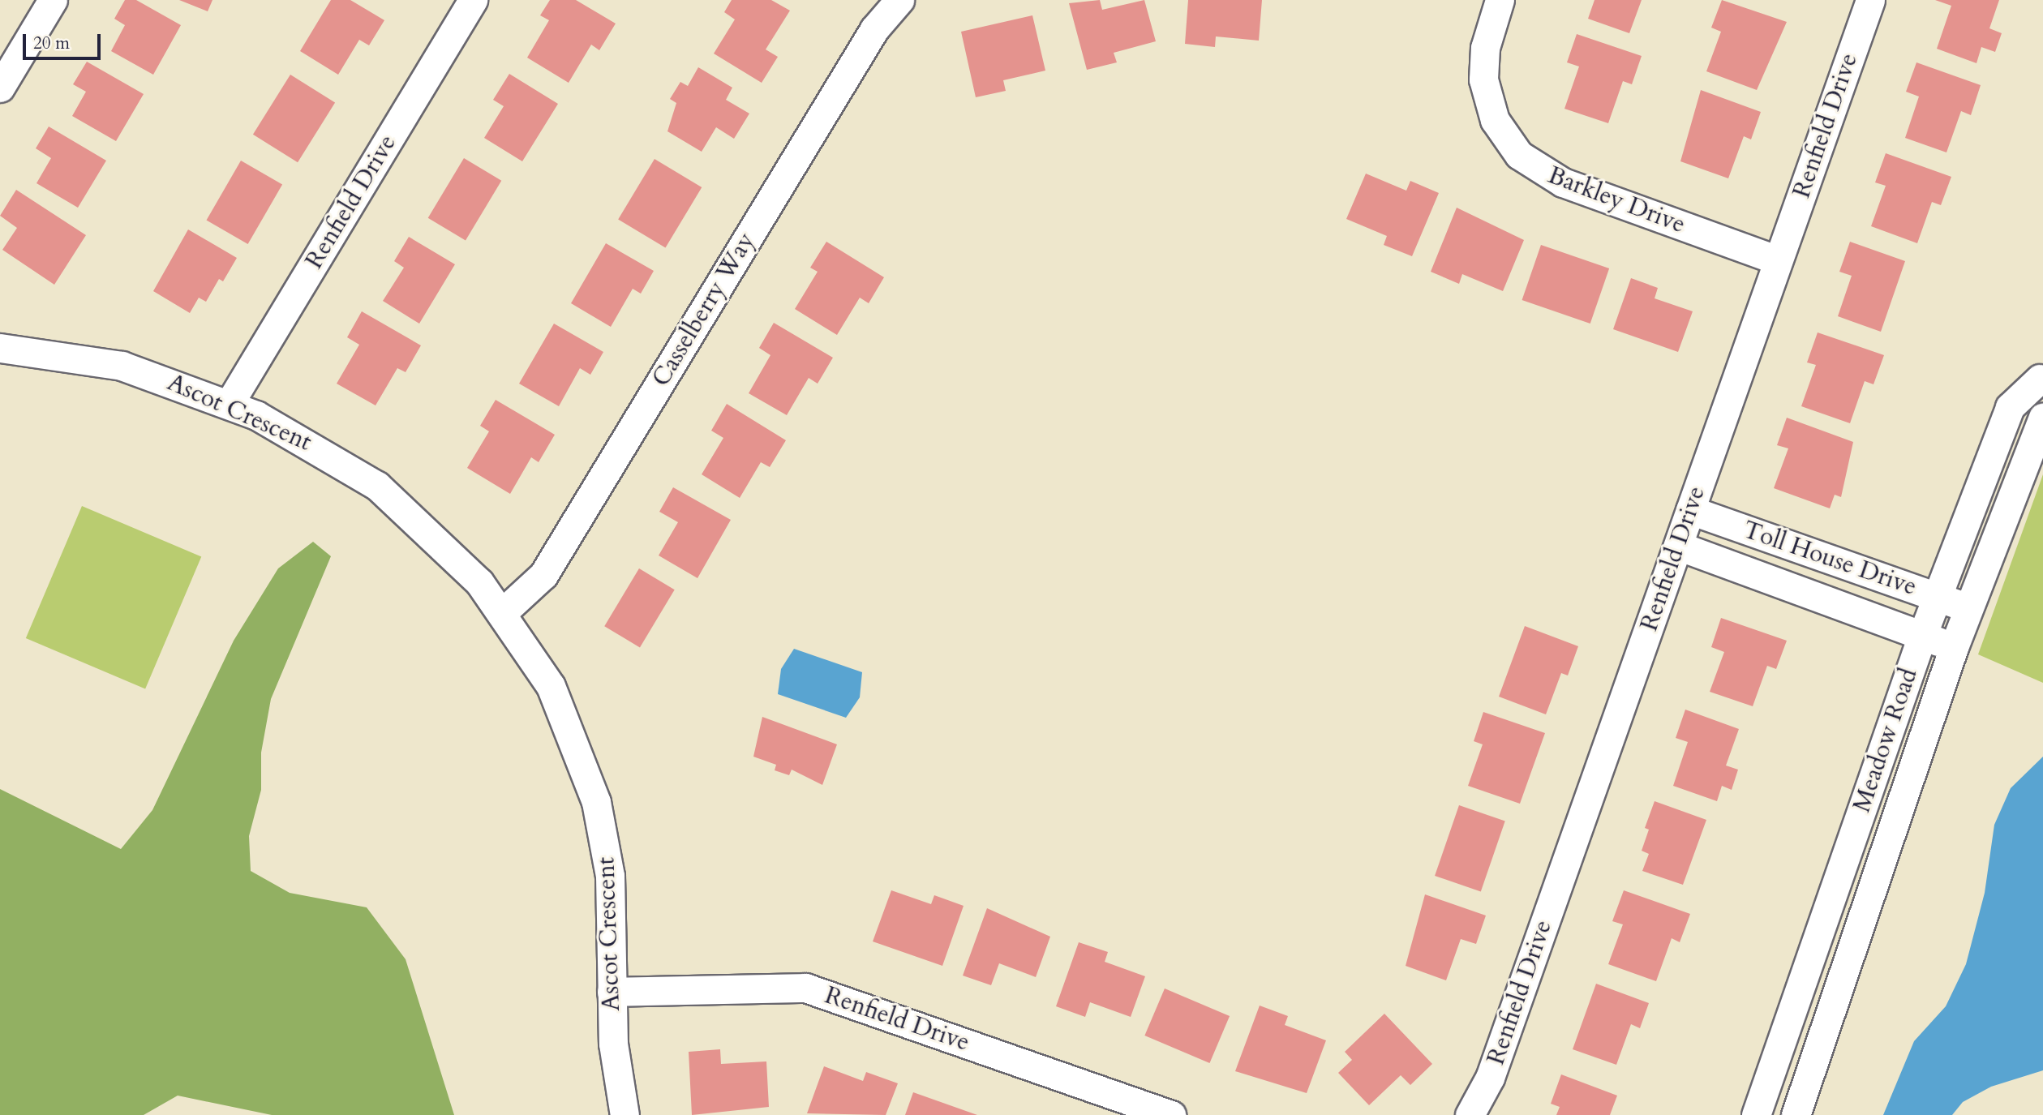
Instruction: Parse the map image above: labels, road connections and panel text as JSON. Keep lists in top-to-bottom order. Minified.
{"streets":{"street":["Renfield Drive","Barkley Drive","Casselberry Way","Ascot Crescent","Toll House Drive","Meadow Road"]},"crossings":[["Renfield Drive","Barkley Drive"],["Renfield Drive","Ascot Crescent"],["Renfield Drive","Toll House Drive"],["Casselberry Way","Ascot Crescent"],["Toll House Drive","Meadow Road"]],"scale_bar":"20 m"}
